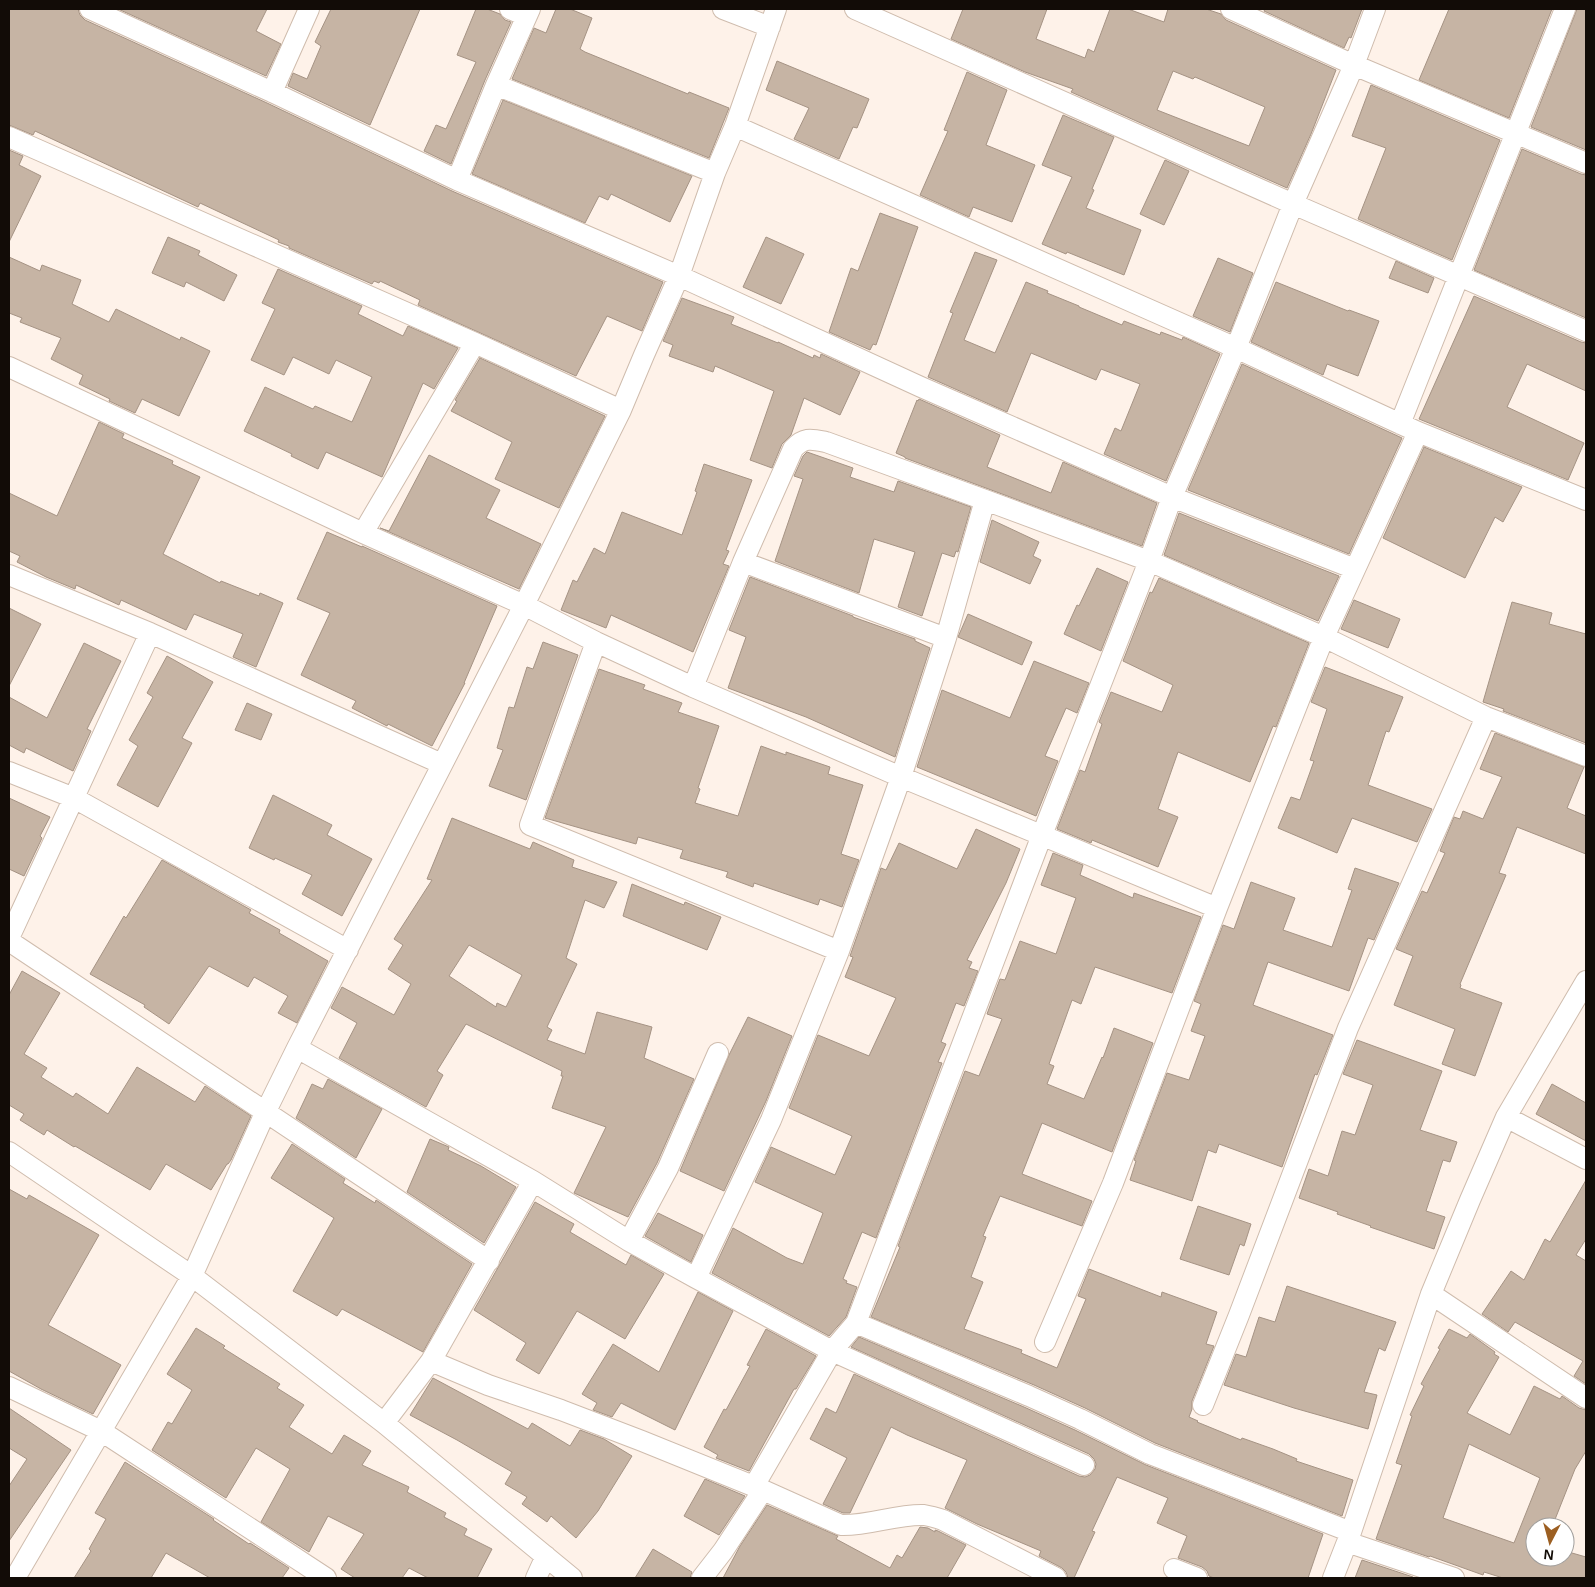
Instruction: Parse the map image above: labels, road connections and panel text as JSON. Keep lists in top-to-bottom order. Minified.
{"north":"bottom"}
